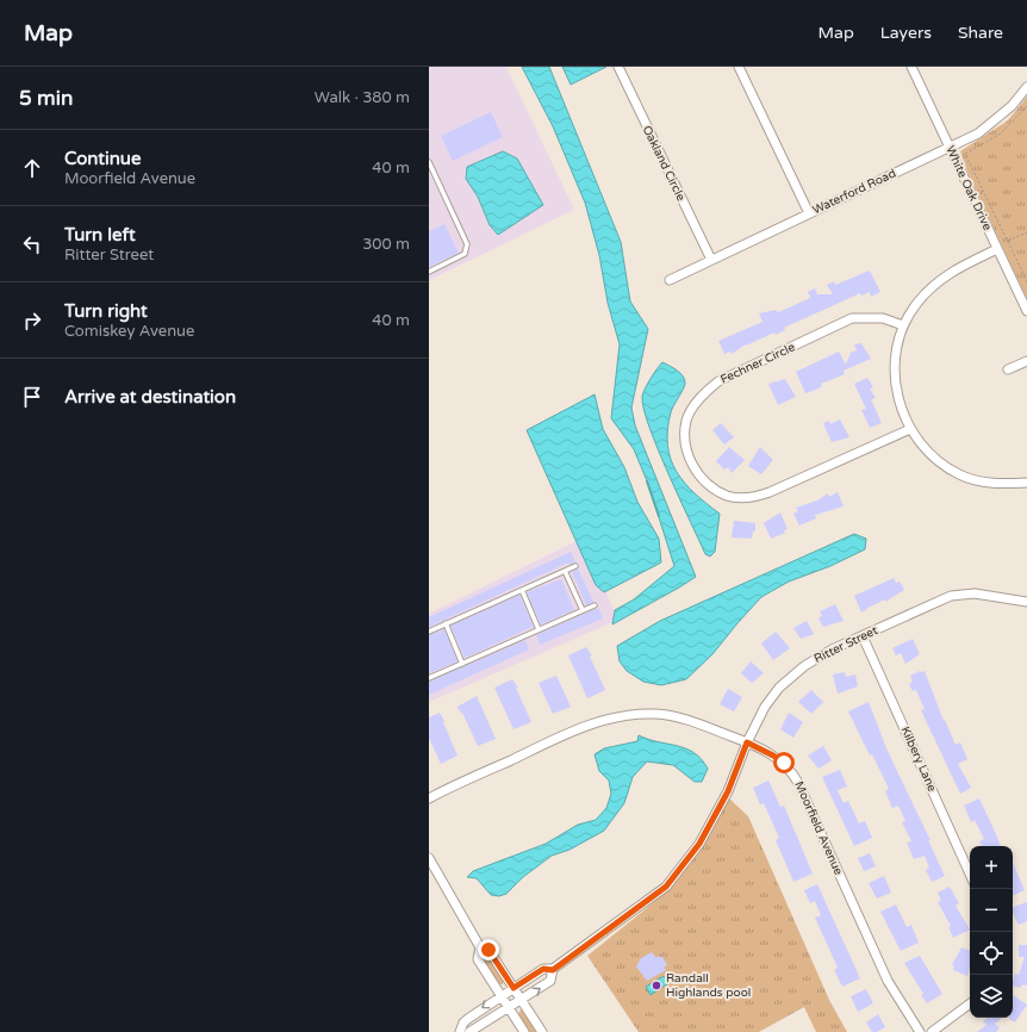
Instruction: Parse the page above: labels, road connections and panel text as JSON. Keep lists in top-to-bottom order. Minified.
{"streets":{"street":["Oakland Circle","White Oak Drive","Waterford Road","Fechner Circle","Ritter Street","Kilbery Lane","Moorfield Avenue"]},"crossings":[["Oakland Circle","Waterford Road"],["White Oak Drive","Waterford Road"],["Ritter Street","Kilbery Lane"],["Ritter Street","Moorfield Avenue"]],"places":["Randall Highlands pool"],"page":{"header":"Map","nav":["Map","Layers","Share"],"heading":["5 min","Walk · 380 m"],"list":[["Continue","Moorfield Avenue","40 m"],["Turn left","Ritter Street","300 m"],["Turn right","Comiskey Avenue","40 m"],"Arrive at destination"],"map_buttons":["+","−"]}}
